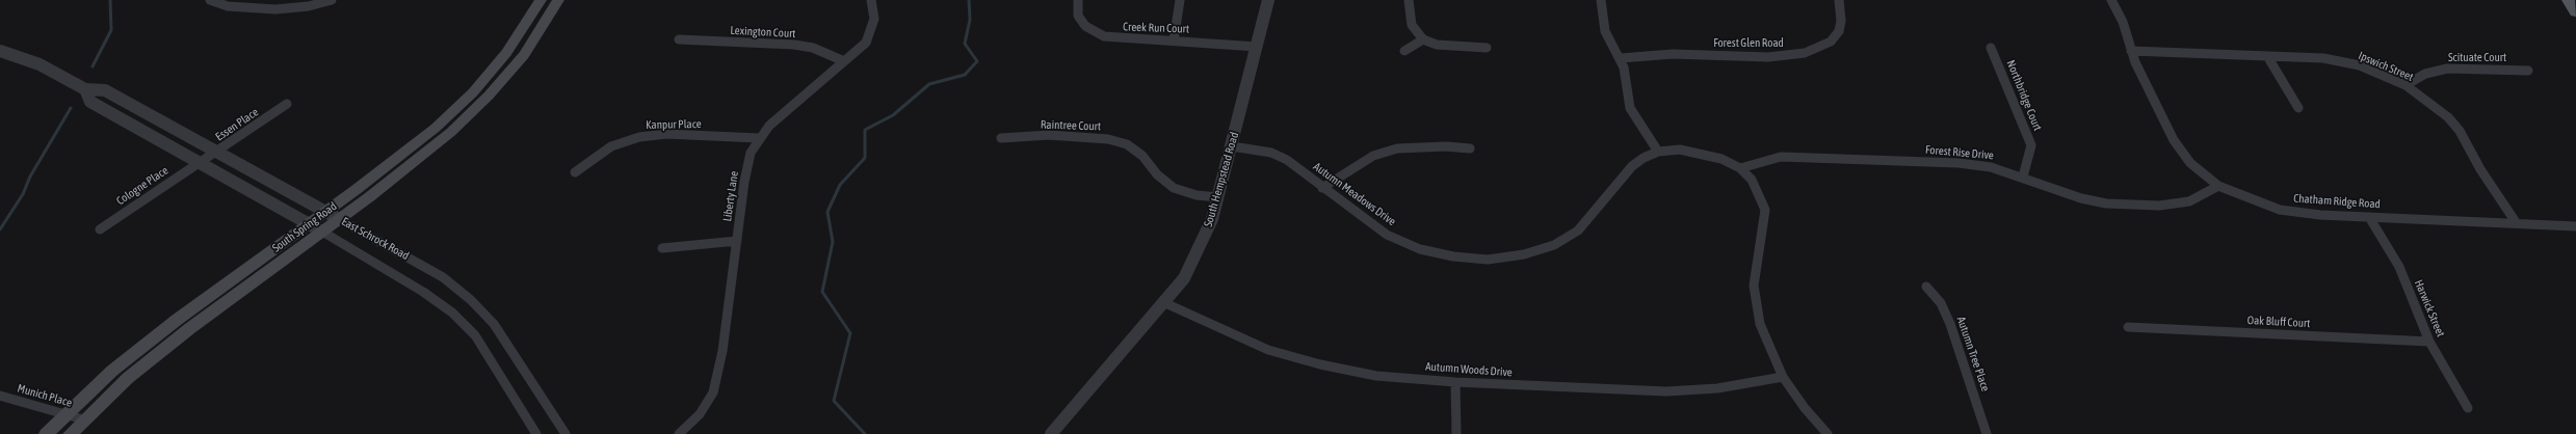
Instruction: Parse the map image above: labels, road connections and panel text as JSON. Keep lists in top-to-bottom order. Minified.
{"streets":{"main road":["South Spring Road"],"street":["Creek Run Court","Lexington Court","Forest Glen Road","Scituate Court","Ipswich Street","Northbridge Court","Essen Place","Kanpur Place","Raintree Court","Forest Rise Drive","South Hempstead Road","Cologne Place","Autumn Meadows Drive","Liberty Lane","Chatham Ridge Road","East Schrock Road","Harwick Street","Oak Bluff Court","Autumn Tree Place","Autumn Woods Drive","Munich Place"]},"crossings":[["Creek Run Court","South Hempstead Road"],["Lexington Court","Liberty Lane"],["Scituate Court","Ipswich Street"],["Ipswich Street","Chatham Ridge Road"],["Northbridge Court","Forest Rise Drive"],["Essen Place","Cologne Place"],["Essen Place","East Schrock Road"],["Kanpur Place","Liberty Lane"],["Raintree Court","South Hempstead Road"],["Forest Rise Drive","Autumn Meadows Drive"],["Forest Rise Drive","Chatham Ridge Road"],["South Hempstead Road","Autumn Meadows Drive"],["South Hempstead Road","Autumn Woods Drive"],["Cologne Place","East Schrock Road"],["Chatham Ridge Road","Harwick Street"],["South Spring Road","East Schrock Road"],["South Spring Road","Munich Place"],["Harwick Street","Oak Bluff Court"]]}
